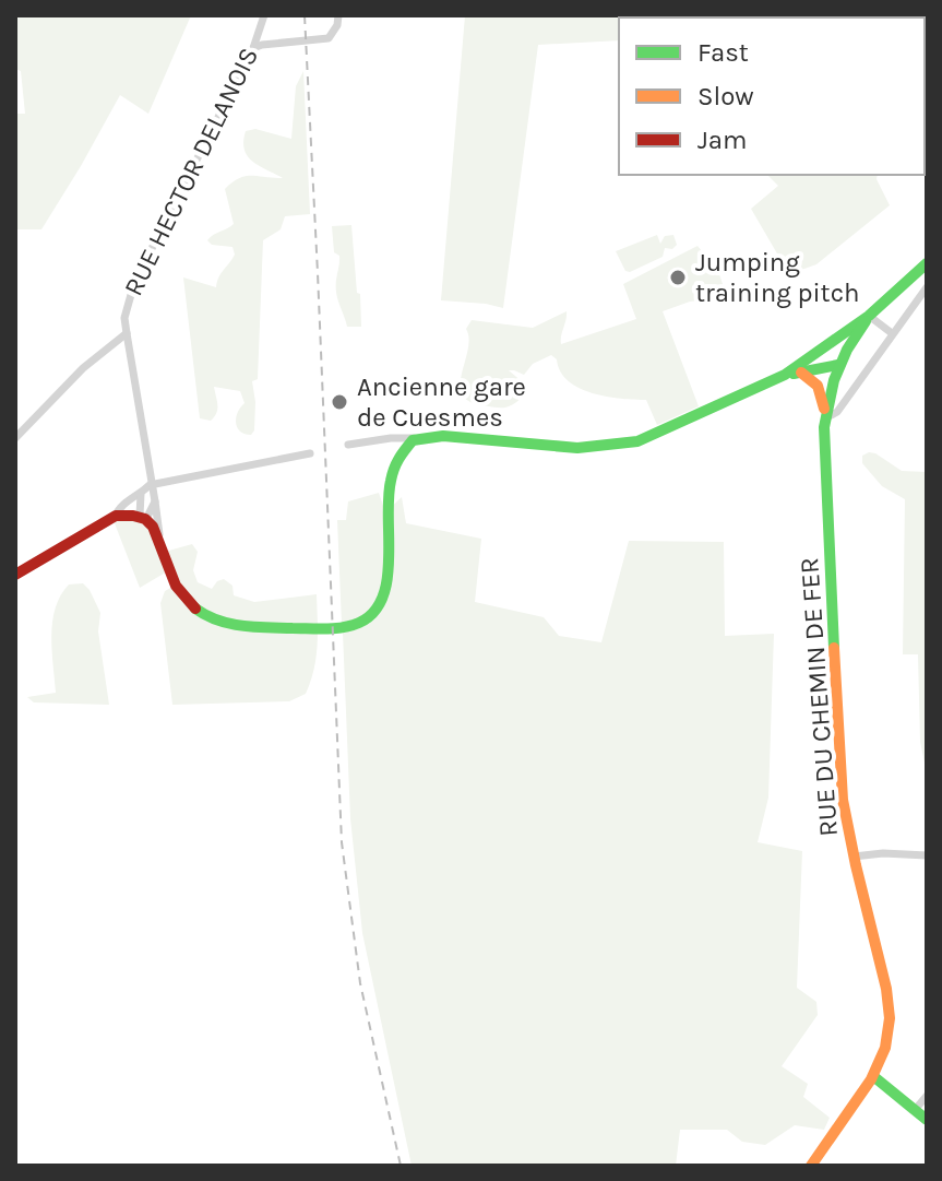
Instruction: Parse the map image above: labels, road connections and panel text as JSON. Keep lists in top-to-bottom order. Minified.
{"streets":{"main road":["RUE DU CHEMIN DE FER"],"street":["RUE HECTOR DELANOIS"]},"places":["Jumping training pitch","Ancienne gare de Cuesmes"],"legend":["Fast","Slow","Jam"]}
